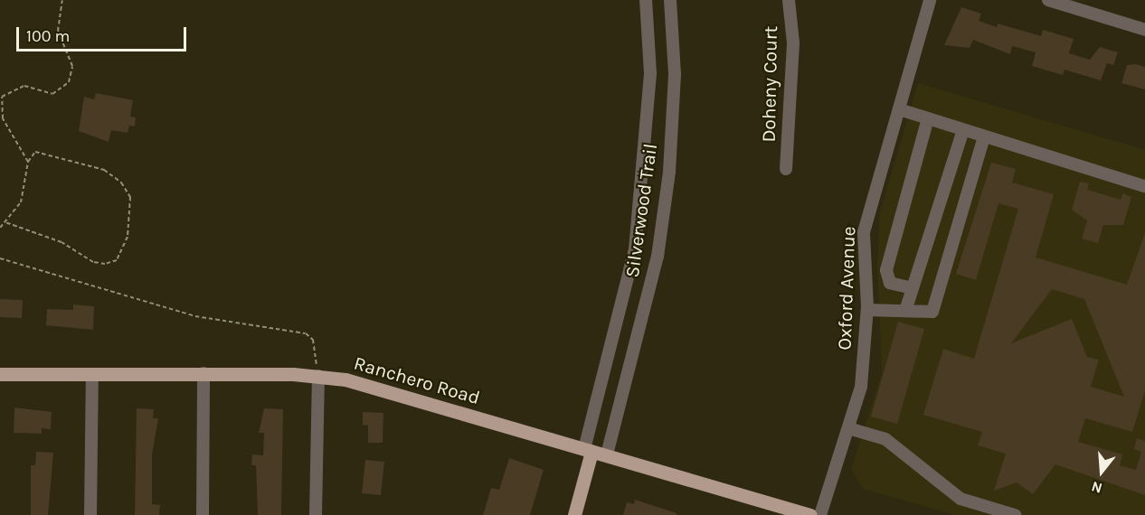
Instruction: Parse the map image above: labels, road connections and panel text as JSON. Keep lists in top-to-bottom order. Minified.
{"streets":{"main road":["Ranchero Road"],"street":["Doheny Court","Silverwood Trail","Oxford Avenue"]},"crossings":[["Silverwood Trail","Ranchero Road"]],"scale_bar":"100 m","north":"bottom"}
